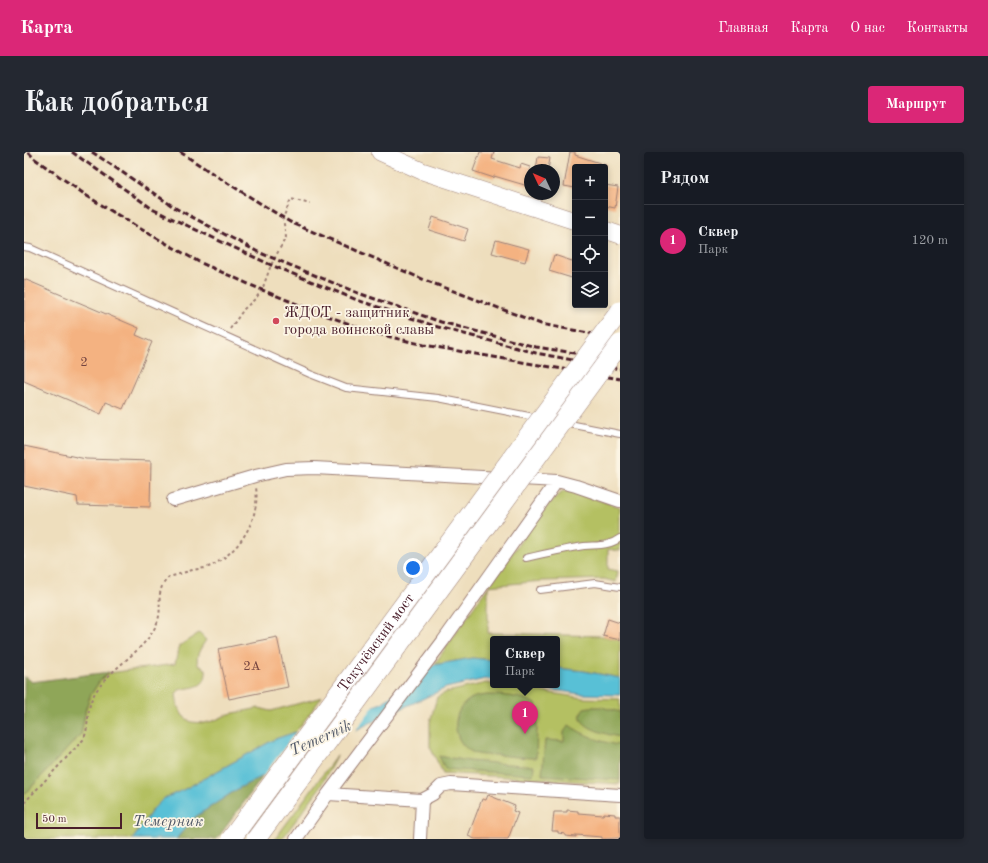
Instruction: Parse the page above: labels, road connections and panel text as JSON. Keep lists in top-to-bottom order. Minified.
{"streets":{"main road":["Текучёвский мост"]},"water":["Temernik","Темерник"],"places":["ЖДОТ - защитник города воинской славы"],"house_numbers":["2","2А"],"scale_bar":"50 m","north":"top left","page":{"header":"Карта","nav":["Главная","Карта","О нас","Контакты"],"buttons":"Маршрут","title":"Как добраться","heading":"Рядом","map_buttons":["+","−"],"list":[{"mark":"1","name":"Сквер","note":"Парк","value":"120 m"}],"popup":["Сквер","Парк"],"pins":"1","scale":"50 m"}}
